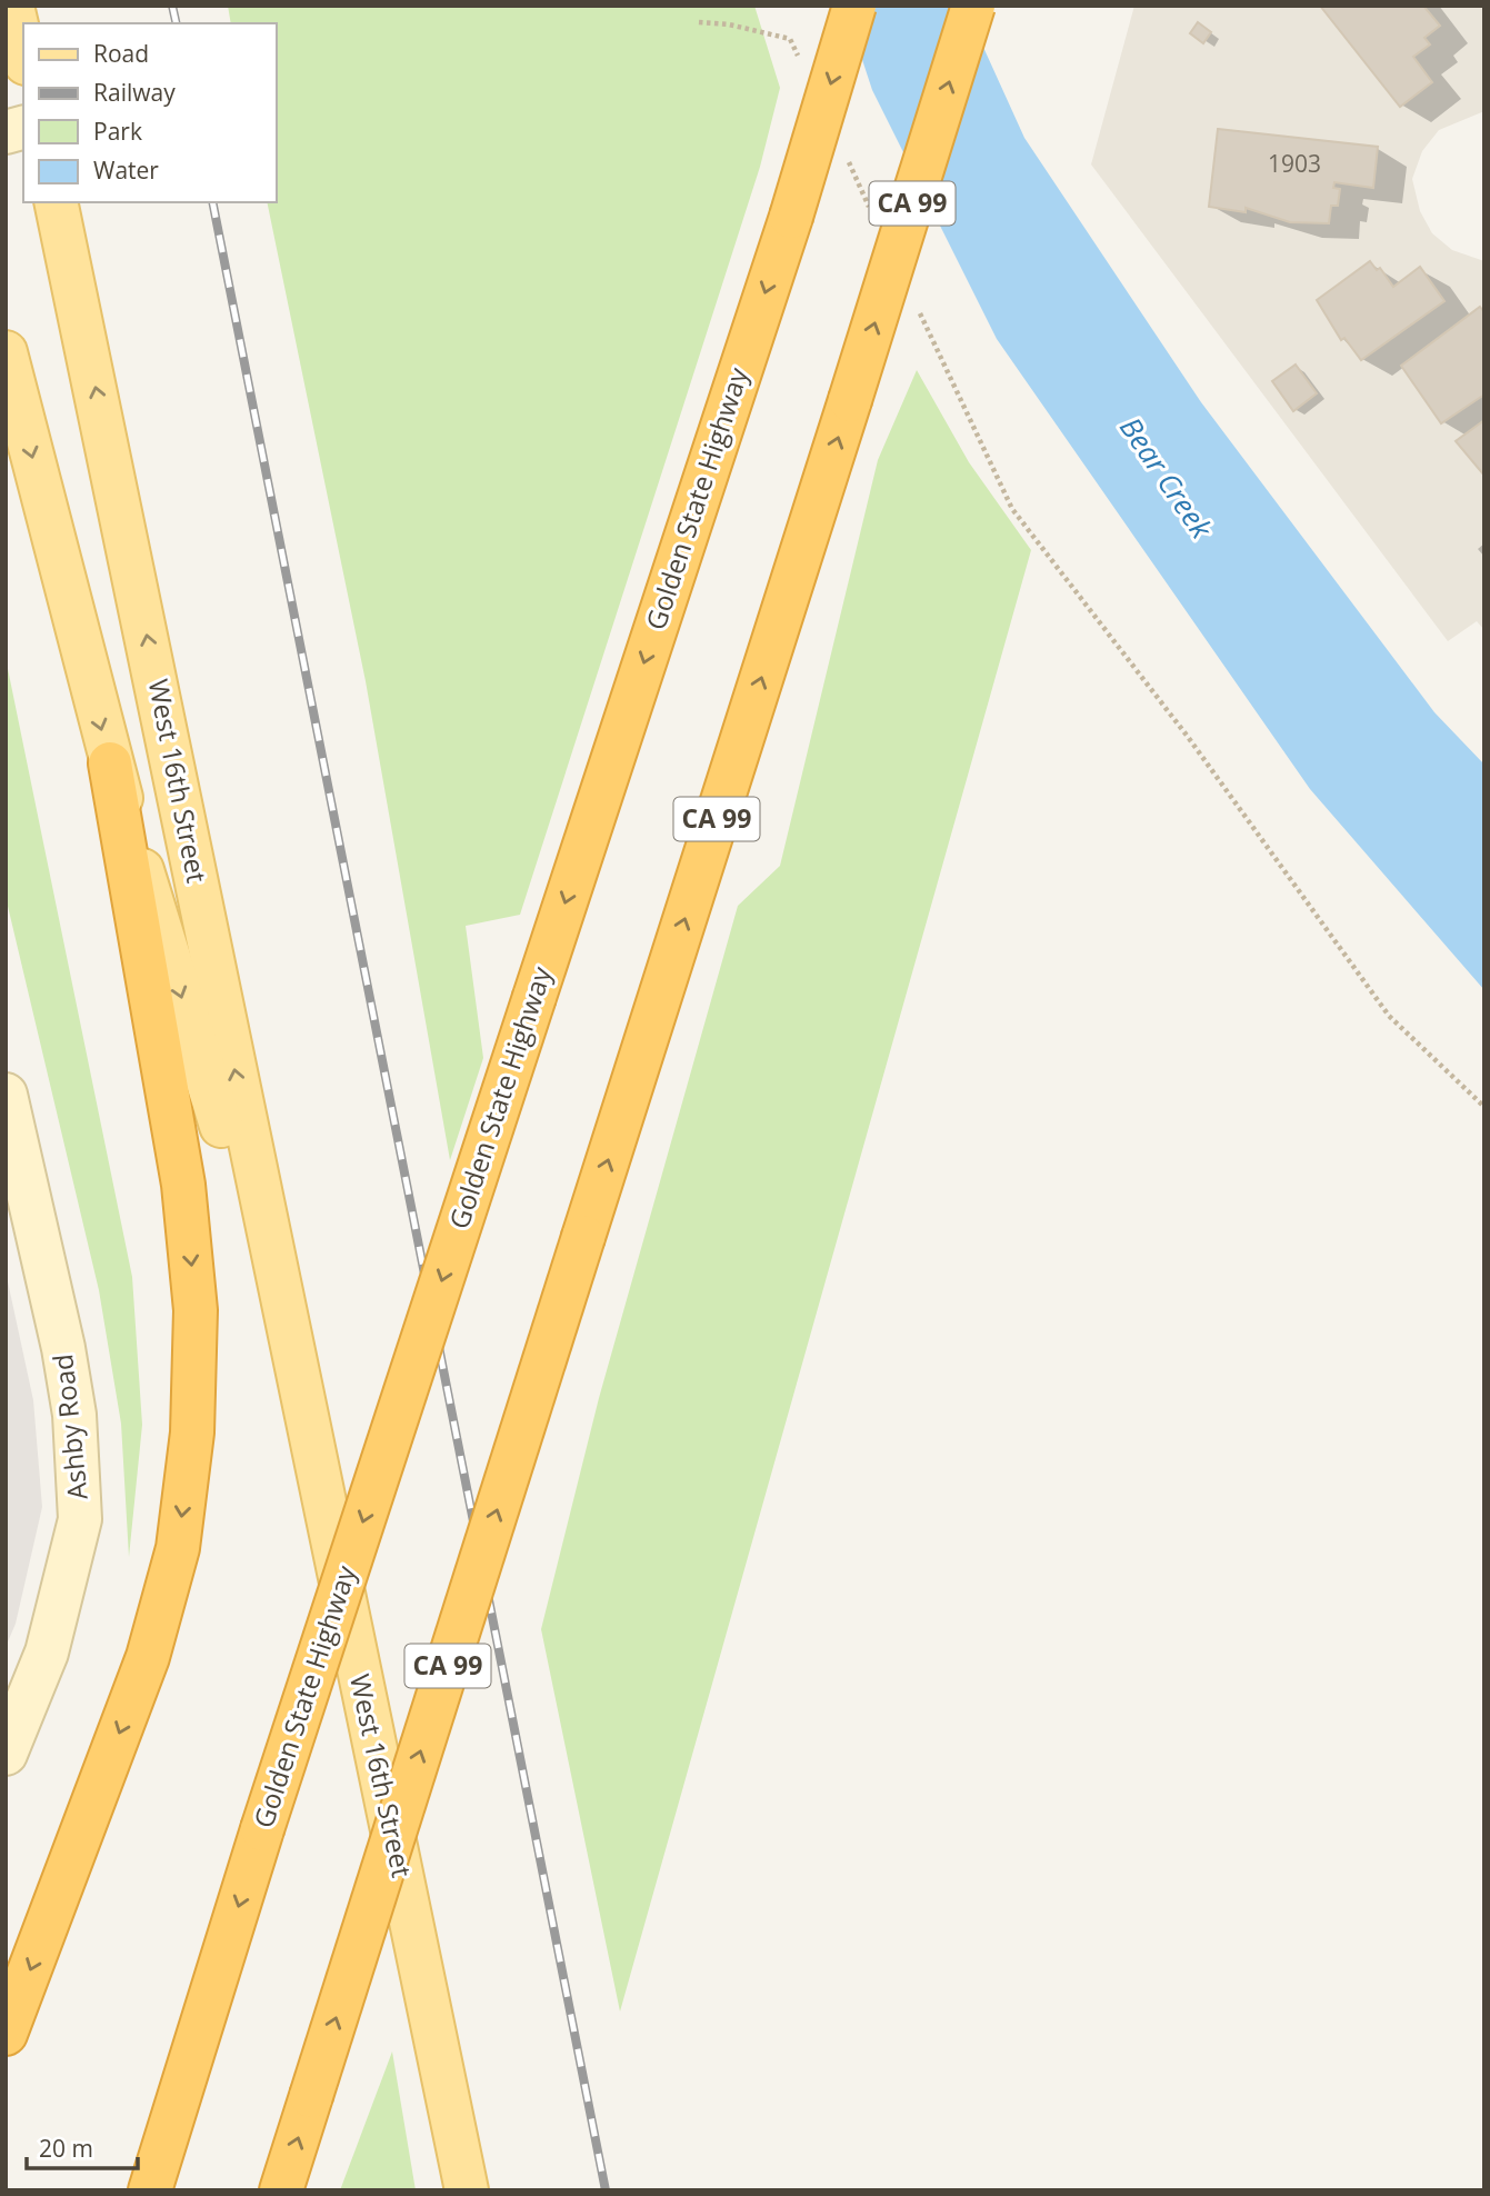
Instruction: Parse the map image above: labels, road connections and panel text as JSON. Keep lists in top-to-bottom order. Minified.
{"streets":{"highway":["CA 99","Golden State Highway"],"main road":["West 16th Street","Ashby Road"]},"water":["Bear Creek"],"house_numbers":["1903"],"legend":["Road","Railway","Park","Water"],"scale_bar":"20 m"}
